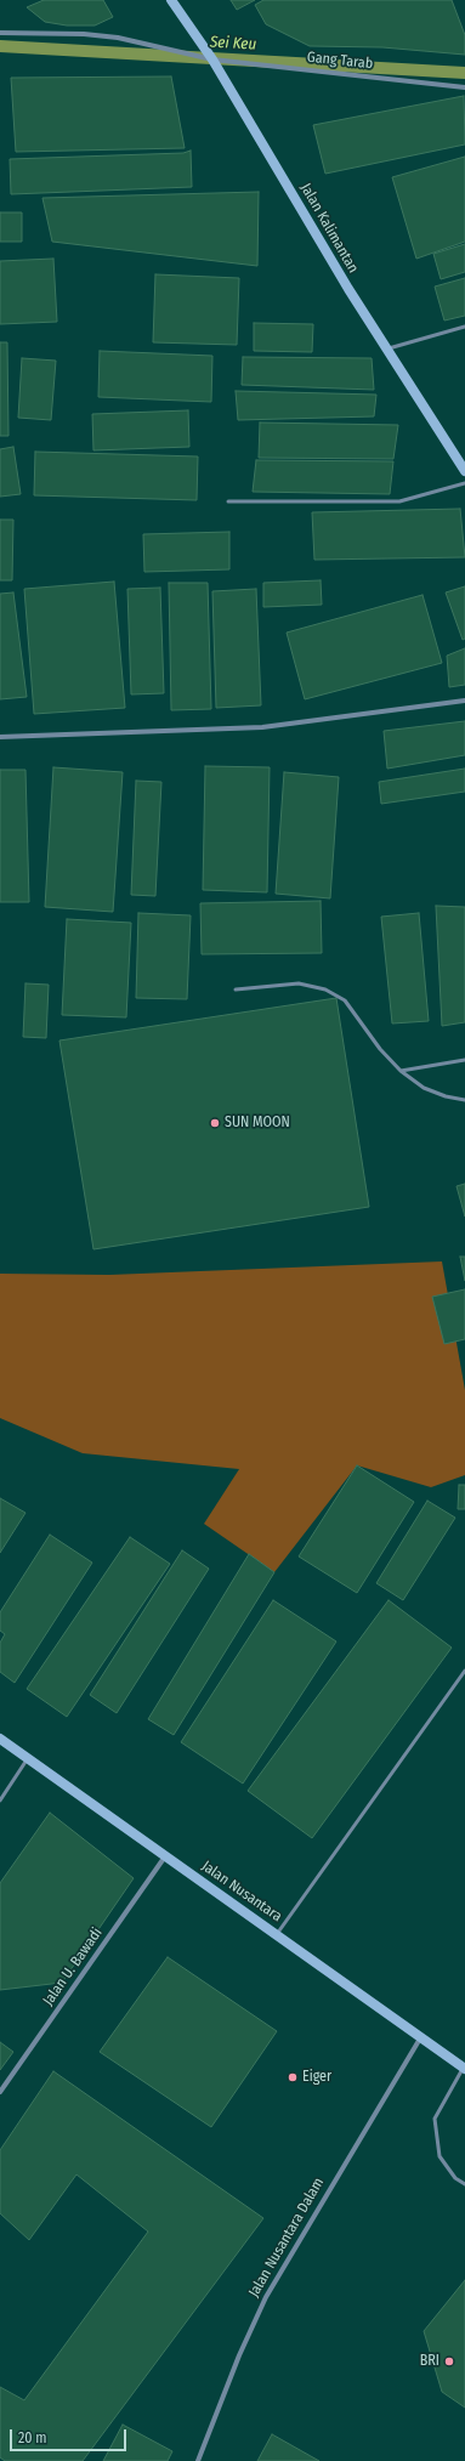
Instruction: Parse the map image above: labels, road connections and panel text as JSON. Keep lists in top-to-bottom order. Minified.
{"streets":{"main road":["Jalan Kalimantan","Jalan Nusantara"],"street":["Gang Tarab","Jalan U. Bawadi","Jalan Nusantara Dalam"]},"crossings":[["Gang Tarab","Jalan Kalimantan"],["Jalan Nusantara","Jalan U. Bawadi"],["Jalan Nusantara","Jalan Nusantara Dalam"]],"water":["Sei Keu"],"places":["SUN MOON","Eiger","BRI"],"scale_bar":"20 m"}
